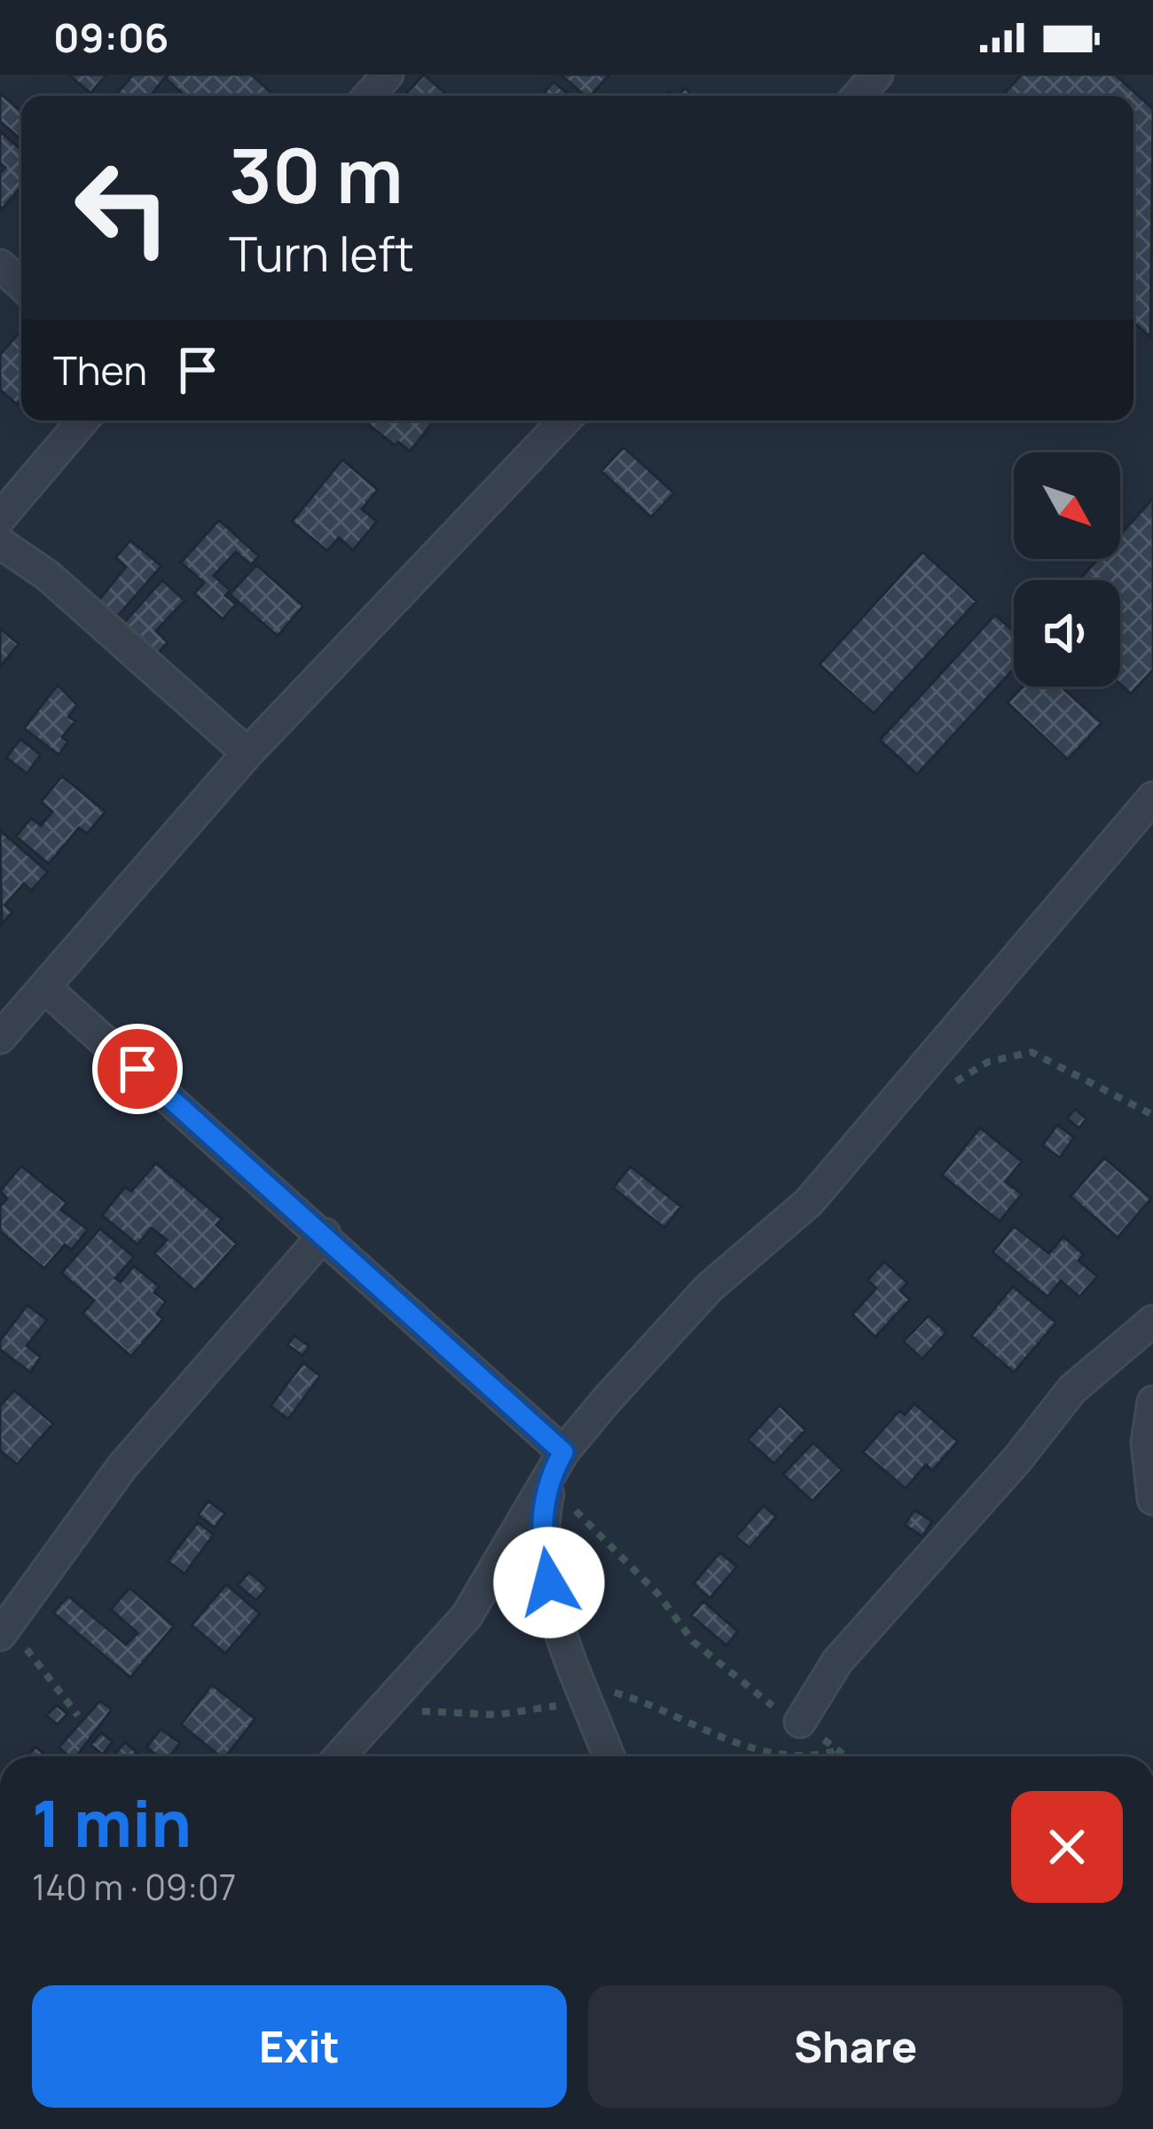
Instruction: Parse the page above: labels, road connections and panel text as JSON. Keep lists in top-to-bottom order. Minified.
{"north":"bottom right","page":{"status":"09:06","turn":["30 m","Turn left"],"then":"Then","heading":["1 min","140 m · 09:07"],"buttons":["Exit","Share"]}}
